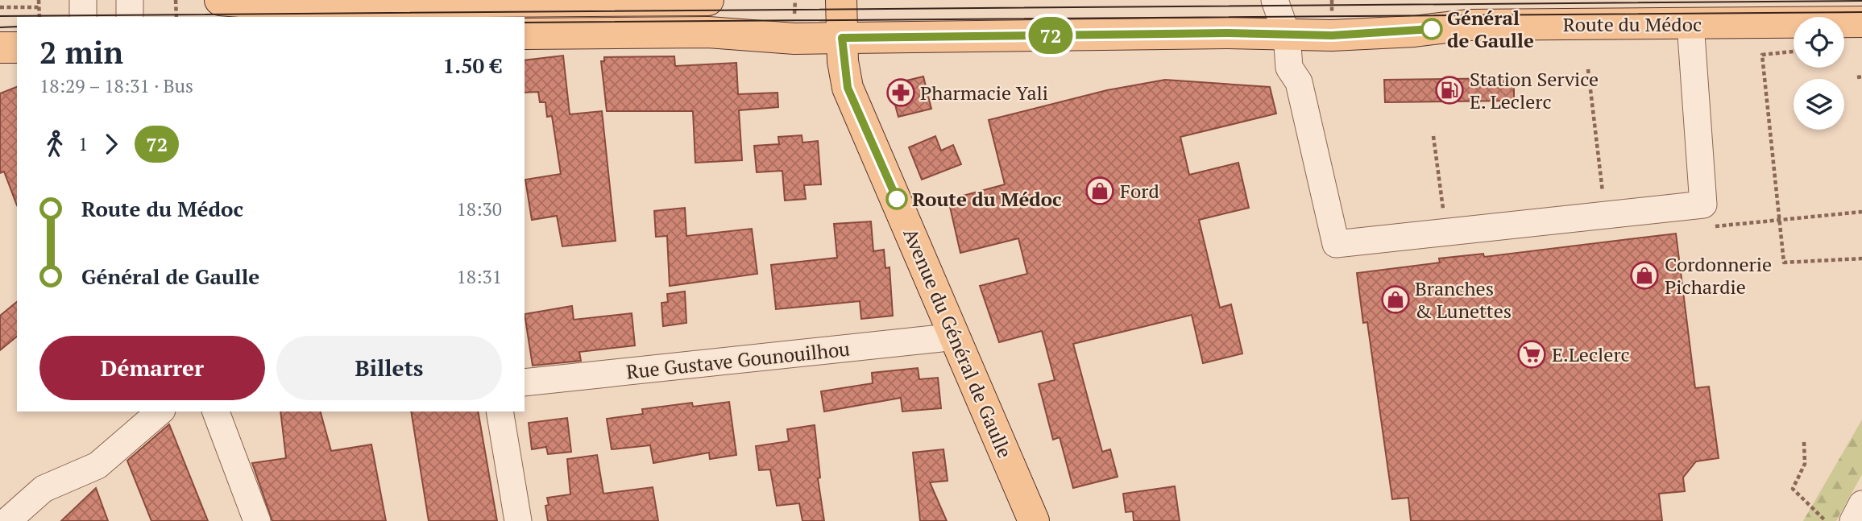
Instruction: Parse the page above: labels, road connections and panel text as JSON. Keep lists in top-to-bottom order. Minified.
{"streets":{"main road":["Route du Médoc","Avenue du Général de Gaulle"],"street":["Rue Gustave Gounouilhou"]},"crossings":[["Route du Médoc","Avenue du Général de Gaulle"],["Avenue du Général de Gaulle","Rue Gustave Gounouilhou"]],"places":{"other":["Général de Gaulle","Route du Médoc"],"fuel station":["Station Service E. Leclerc"],"pharmacy":["Pharmacie Yali"],"shop":["Ford","Cordonnerie Pichardie","Branches & Lunettes"],"supermarket":["E.Leclerc"]},"lines":["bus line 72"],"page":{"on_map":"72","heading":["2 min","18:29 – 18:31 · Bus","1.50 €"],"legs":["1","72"],"list":[{"name":"Route du Médoc","value":"18:30"},{"name":"Général de Gaulle","value":"18:31"}],"buttons":["Démarrer","Billets"]}}
